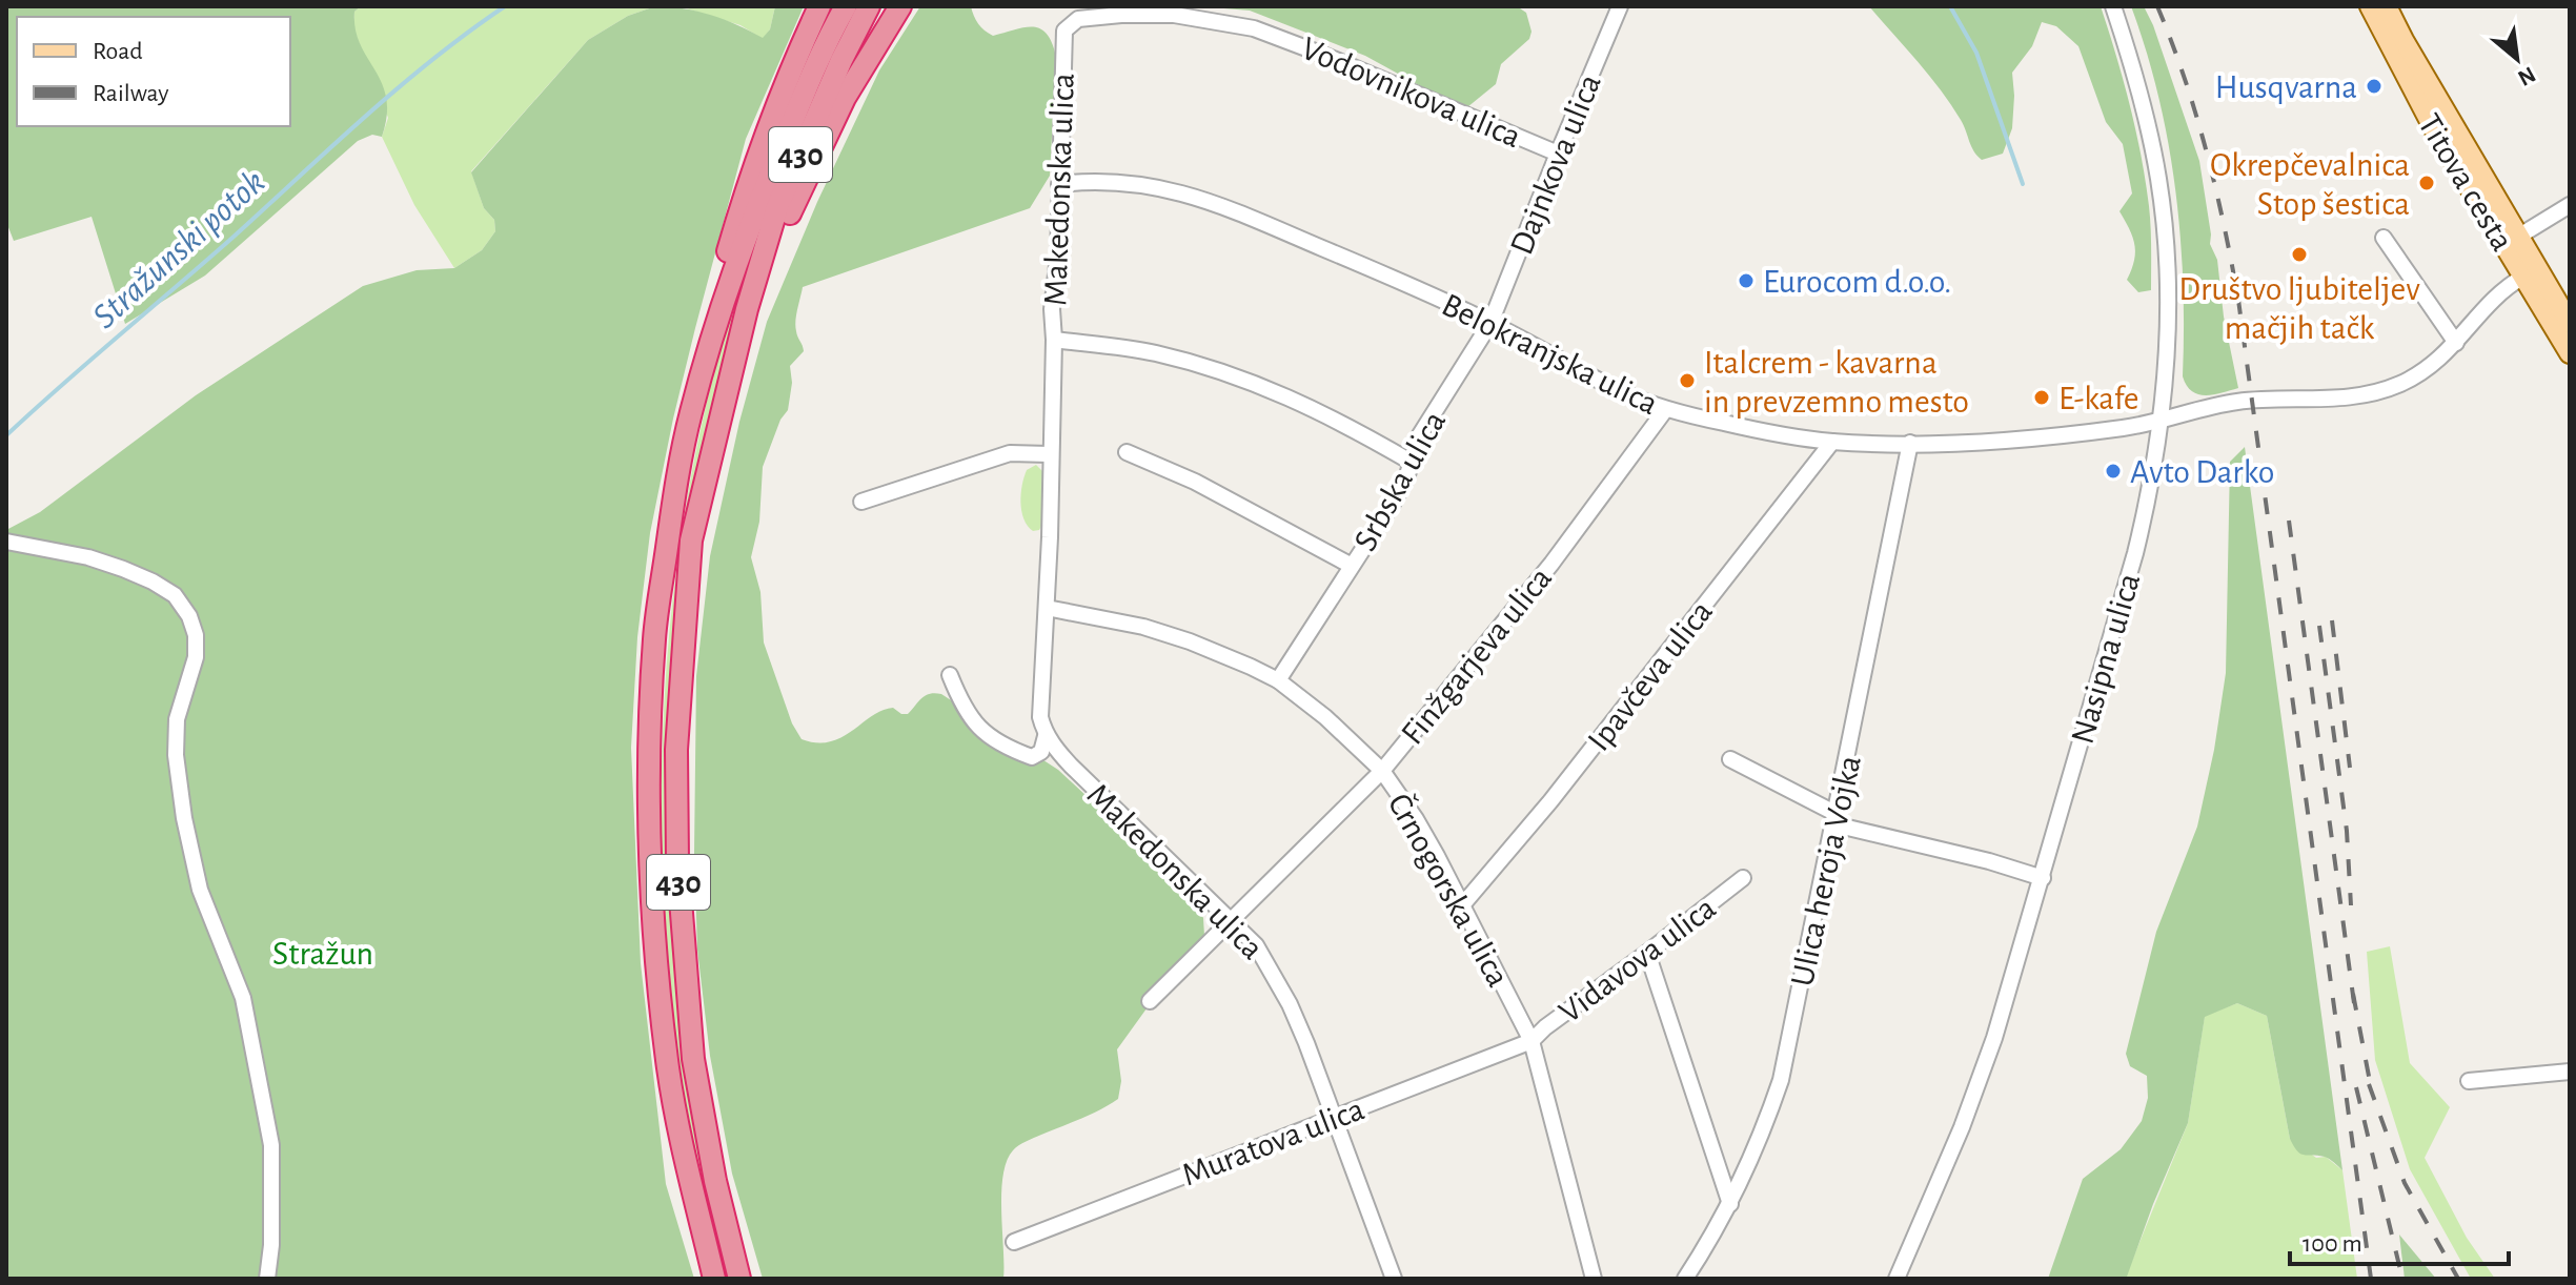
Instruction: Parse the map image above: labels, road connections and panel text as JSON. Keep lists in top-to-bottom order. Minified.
{"streets":{"highway":["430"],"main road":["Titova cesta"],"street":["Vodovnikova ulica","Dajnkova ulica","Makedonska ulica","Belokranjska ulica","Srbska ulica","Finžgarjeva ulica","Nasipna ulica","Ipavčeva ulica","Ulica heroja Vojka","Črnogorska ulica","Vidavova ulica","Muratova ulica"]},"crossings":[["Vodovnikova ulica","Dajnkova ulica"],["Vodovnikova ulica","Makedonska ulica"],["Dajnkova ulica","Belokranjska ulica"],["Dajnkova ulica","Srbska ulica"],["Makedonska ulica","Belokranjska ulica"],["Makedonska ulica","Finžgarjeva ulica"],["Makedonska ulica","Črnogorska ulica"],["Makedonska ulica","Muratova ulica"],["Belokranjska ulica","Srbska ulica"],["Belokranjska ulica","Finžgarjeva ulica"],["Belokranjska ulica","Nasipna ulica"],["Belokranjska ulica","Ipavčeva ulica"],["Belokranjska ulica","Ulica heroja Vojka"],["Srbska ulica","Črnogorska ulica"],["Finžgarjeva ulica","Črnogorska ulica"],["Ipavčeva ulica","Črnogorska ulica"],["Črnogorska ulica","Vidavova ulica"],["Črnogorska ulica","Muratova ulica"],["Vidavova ulica","Muratova ulica"]],"water":["Stražunski potok"],"parks":["Stražun"],"places":["Husqvarna","Okrepčevalnica Stop šestica","Društvo ljubiteljev mačjih tačk","Eurocom d.o.o.","Italcrem - kavarna in prevzemno mesto","E-kafe","Avto Darko"],"legend":["Road","Railway"],"scale_bar":"100 m","north":"bottom right"}
